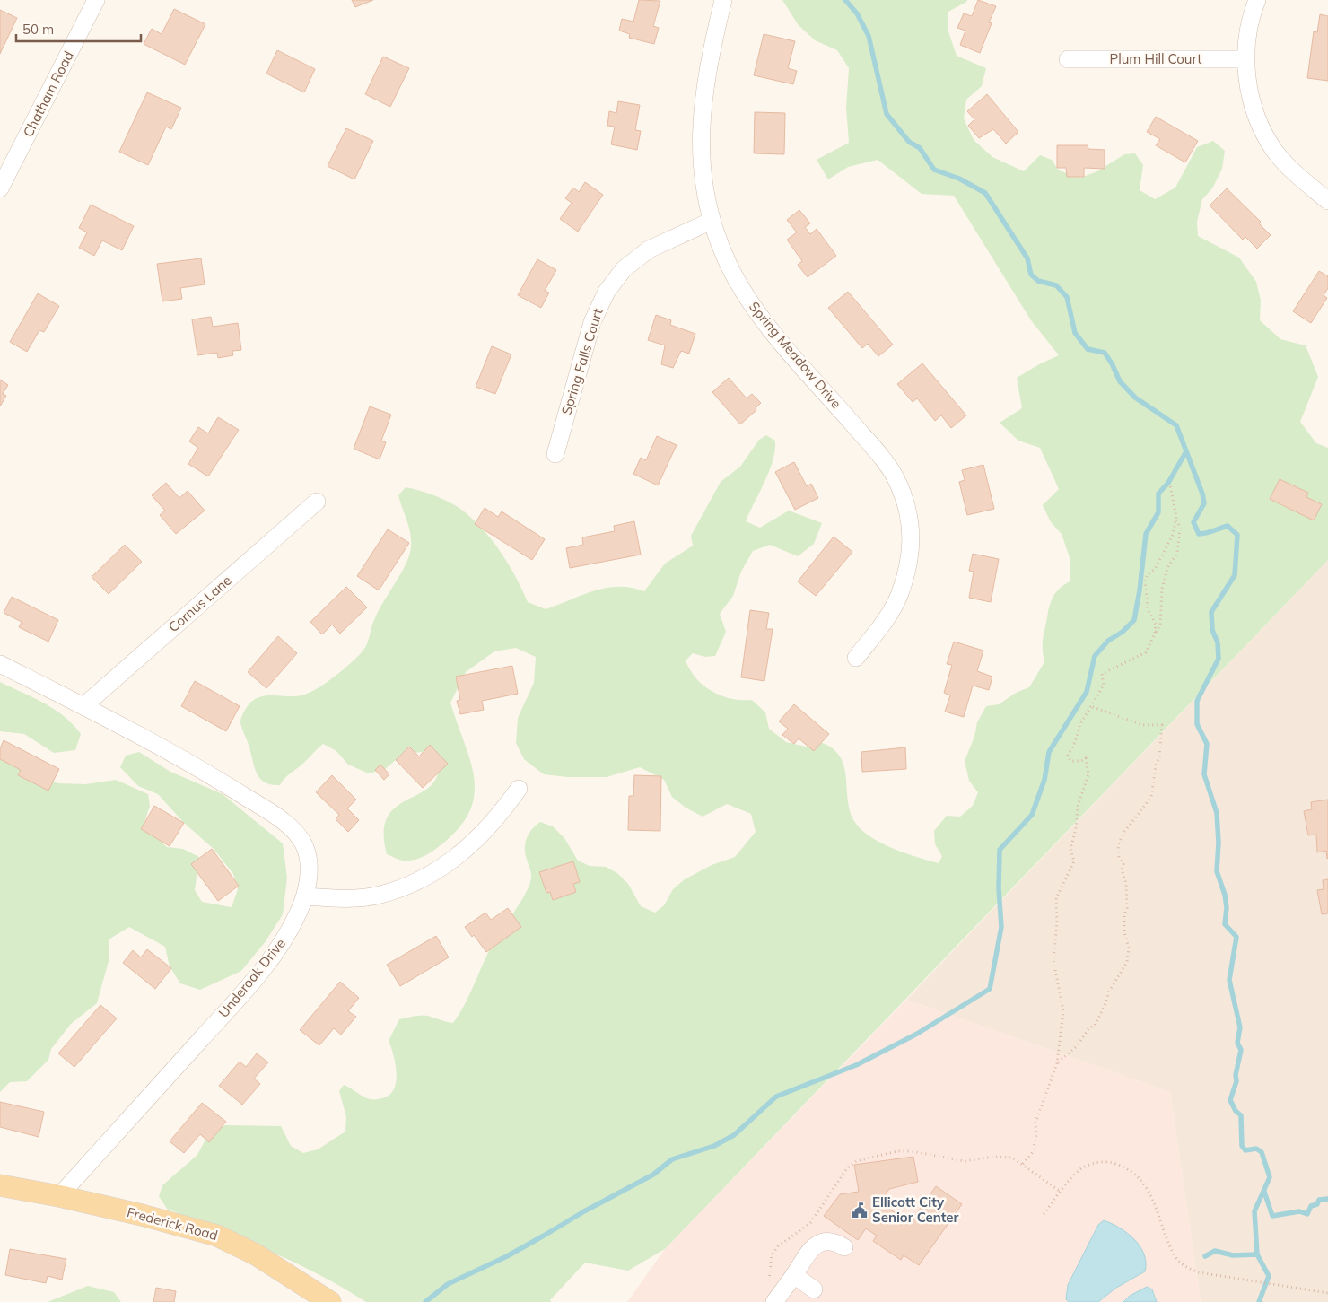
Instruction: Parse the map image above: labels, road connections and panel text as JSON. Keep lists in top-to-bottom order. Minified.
{"streets":{"main road":["Frederick Road"],"street":["Plum Hill Court","Chatham Road","Spring Meadow Drive","Spring Falls Court","Cornus Lane","Underoak Drive"]},"crossings":[["Spring Meadow Drive","Spring Falls Court"],["Cornus Lane","Underoak Drive"],["Underoak Drive","Frederick Road"]],"places":{"public building":["Ellicott City Senior Center"]},"scale_bar":"50 m"}
